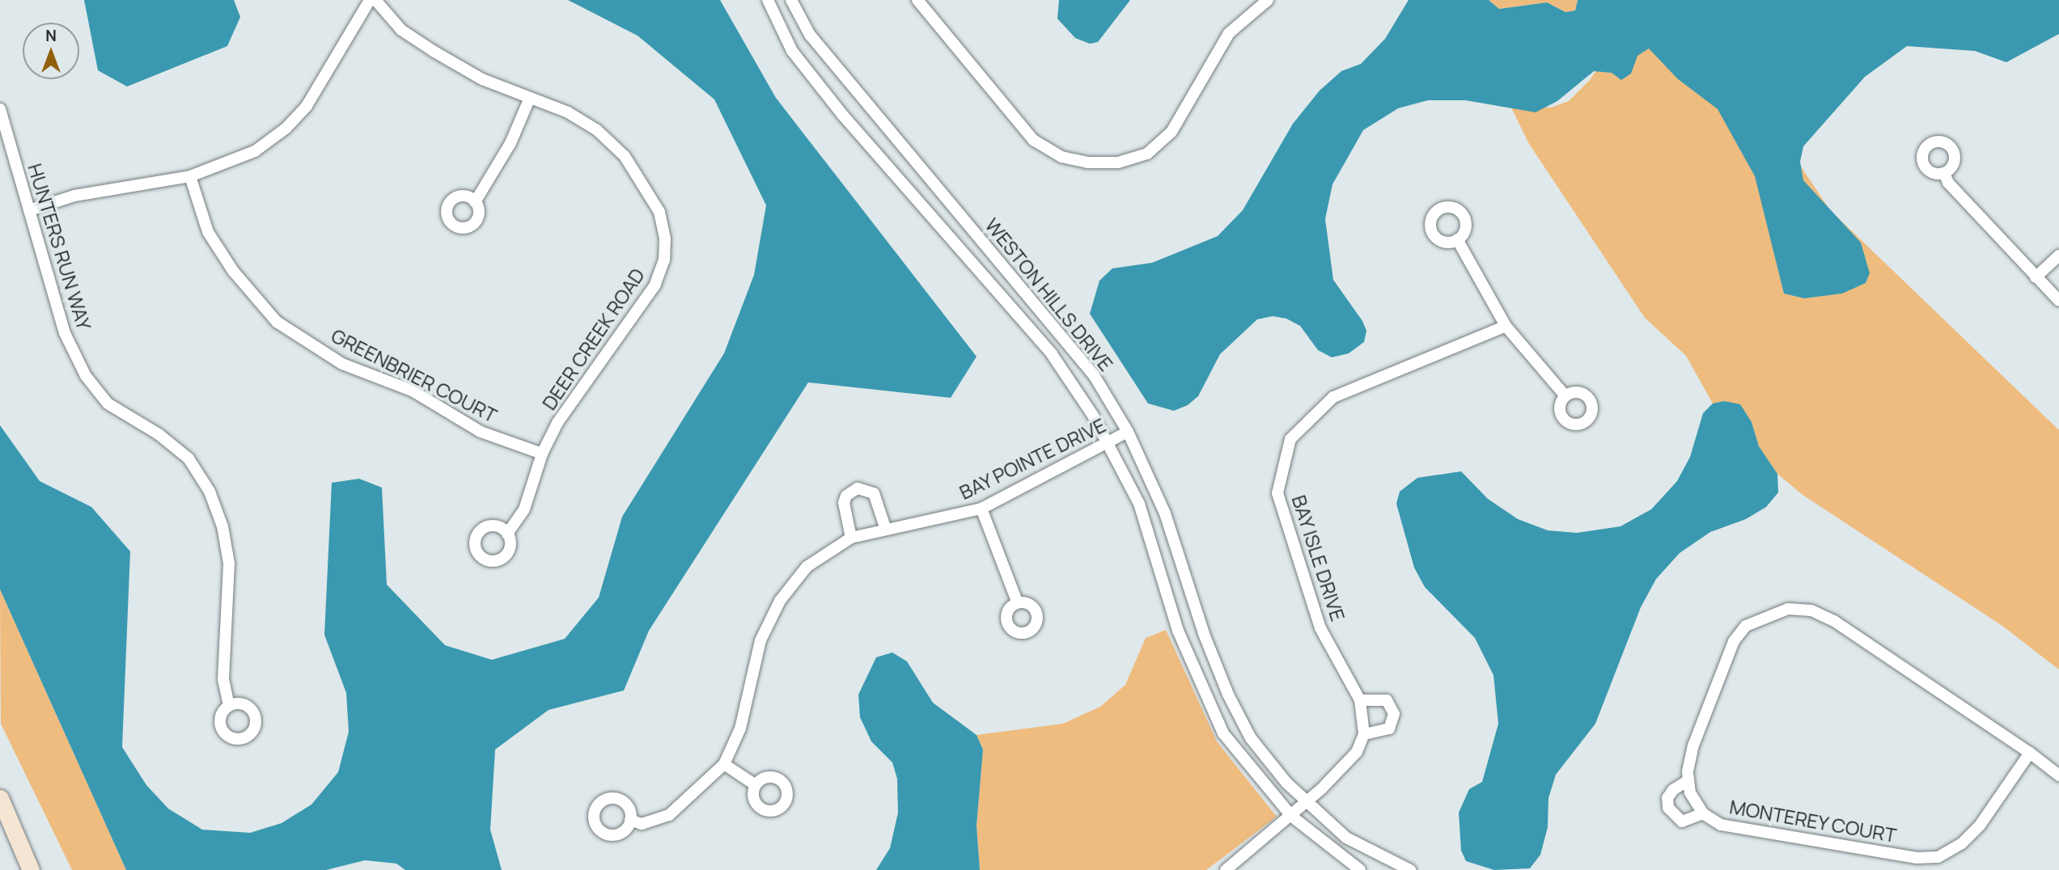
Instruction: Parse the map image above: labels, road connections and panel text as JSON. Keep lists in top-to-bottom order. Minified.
{"streets":{"street":["HUNTERS RUN WAY","WESTON HILLS DRIVE","DEER CREEK ROAD","GREENBRIER COURT","BAY POINTE DRIVE","BAY ISLE DRIVE","MONTEREY COURT"]},"crossings":[["WESTON HILLS DRIVE","BAY POINTE DRIVE"],["DEER CREEK ROAD","GREENBRIER COURT"]],"north":"top"}
